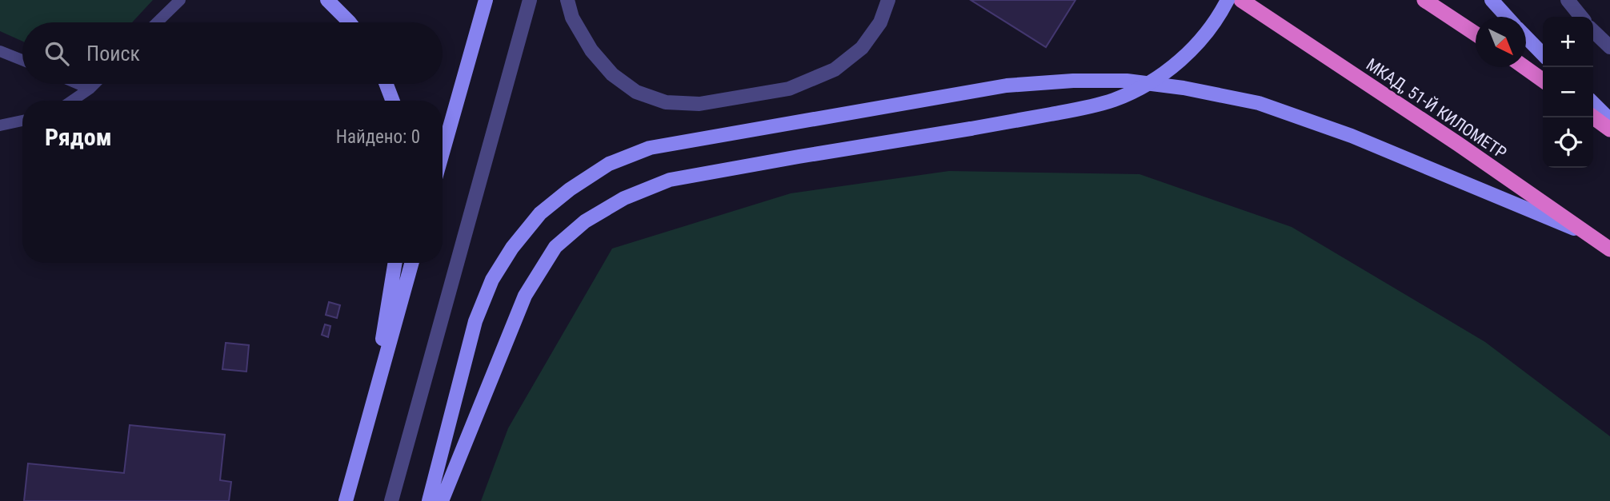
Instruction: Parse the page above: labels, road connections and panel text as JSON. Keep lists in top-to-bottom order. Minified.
{"streets":{"highway":["МКАД, 51-Й КИЛОМЕТР"]},"north":"bottom right","page":{"map_buttons":["+","−"],"search":"Поиск","heading":["Рядом","Найдено: 0"]}}
